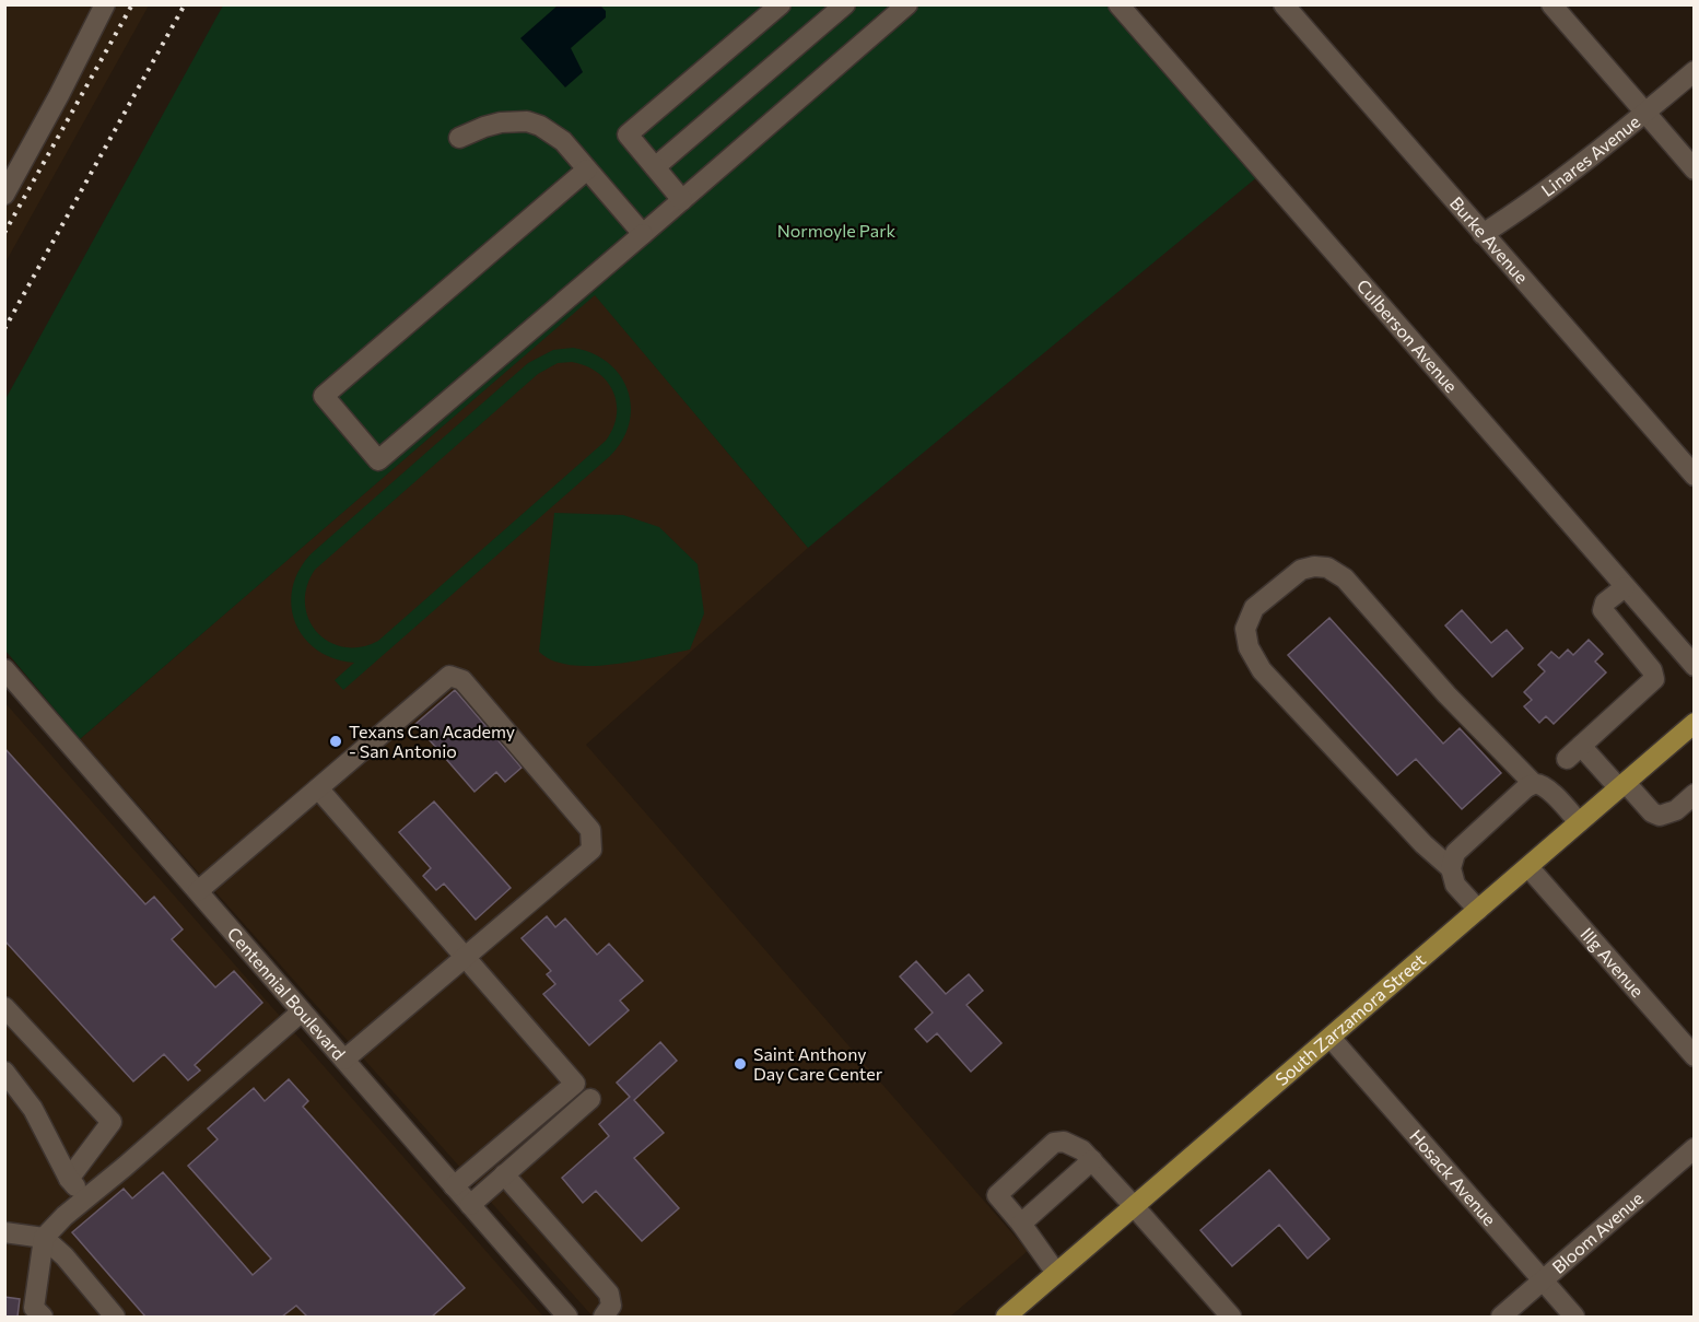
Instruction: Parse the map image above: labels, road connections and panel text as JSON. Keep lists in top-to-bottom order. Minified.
{"streets":{"main road":["South Zarzamora Street"],"street":["Linares Avenue","Burke Avenue","Culberson Avenue","Illg Avenue","Centennial Boulevard","Hosack Avenue","Bloom Avenue"]},"crossings":[["Linares Avenue","Burke Avenue"],["Illg Avenue","South Zarzamora Street"],["South Zarzamora Street","Hosack Avenue"],["Hosack Avenue","Bloom Avenue"]],"parks":["Normoyle Park"],"places":["Texans Can Academy - San Antonio","Saint Anthony Day Care Center"]}
